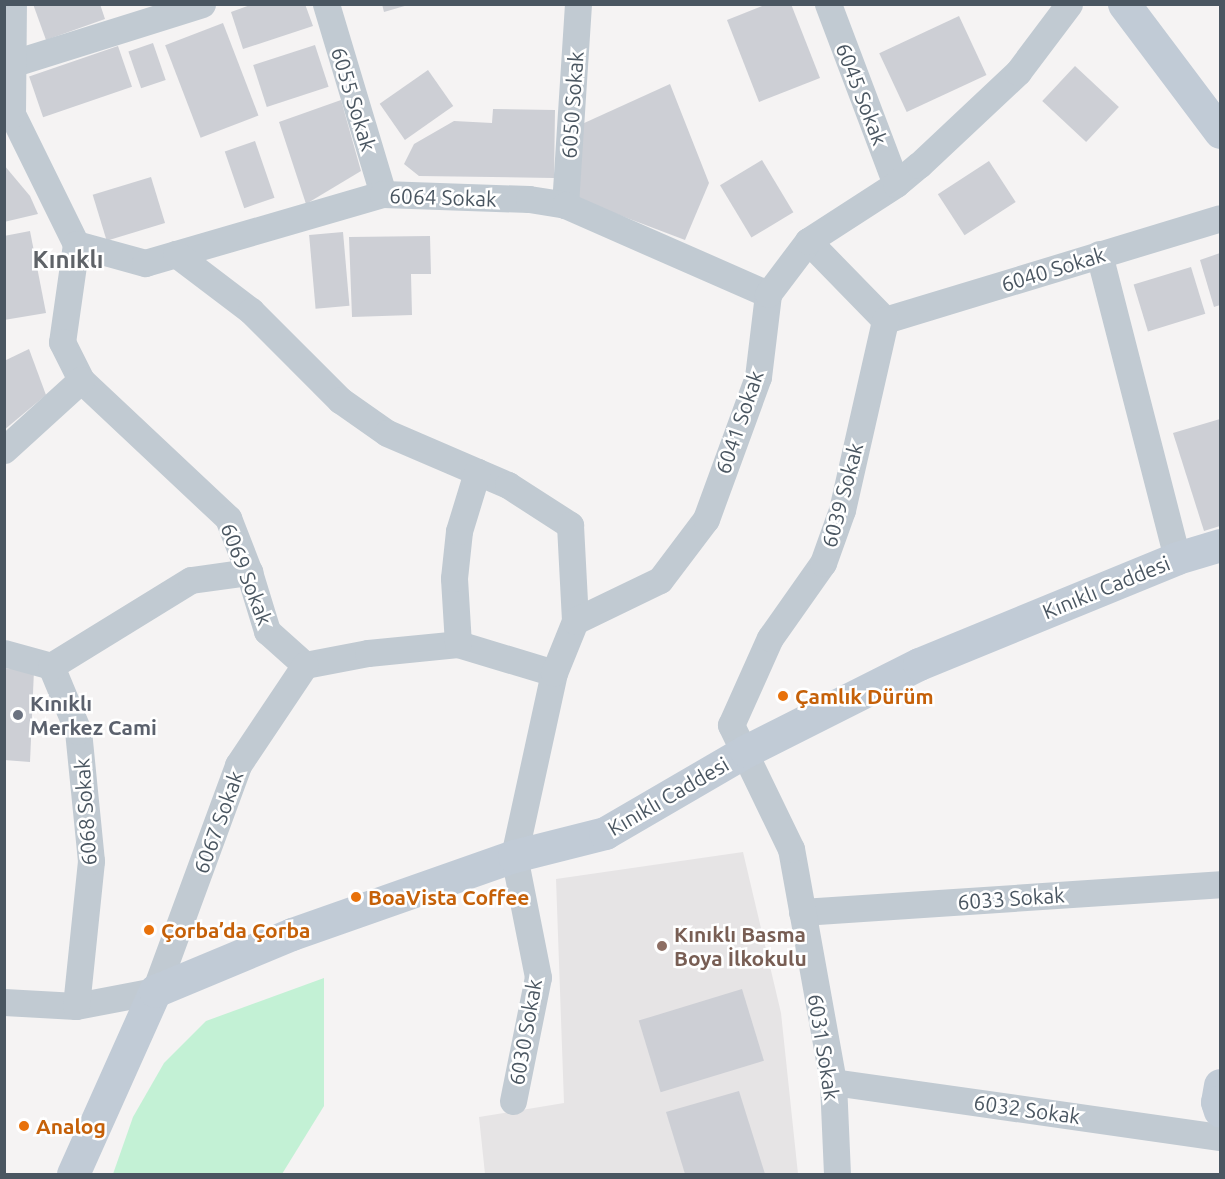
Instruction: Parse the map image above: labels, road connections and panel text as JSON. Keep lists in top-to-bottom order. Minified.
{"streets":{"street":["6045 Sokak","6055 Sokak","6050 Sokak","6064 Sokak","6040 Sokak","6041 Sokak","6039 Sokak","6069 Sokak","Kınıklı Caddesi","6068 Sokak","6067 Sokak","6033 Sokak","6030 Sokak","6031 Sokak","6032 Sokak"]},"crossings":[["6055 Sokak","6064 Sokak"],["6050 Sokak","6064 Sokak"],["6064 Sokak","6041 Sokak"],["6064 Sokak","6069 Sokak"],["6040 Sokak","6039 Sokak"],["6039 Sokak","Kınıklı Caddesi"],["6039 Sokak","6031 Sokak"],["6069 Sokak","6067 Sokak"],["Kınıklı Caddesi","6067 Sokak"],["Kınıklı Caddesi","6030 Sokak"],["Kınıklı Caddesi","6031 Sokak"],["6033 Sokak","6031 Sokak"],["6031 Sokak","6032 Sokak"]],"districts":["Kınıklı"],"places":["Çamlık Dürüm","Kınıklı Merkez Cami","BoaVista Coffee","Çorba’da Çorba","Kınıklı Basma Boya İlkokulu","Analog"]}
